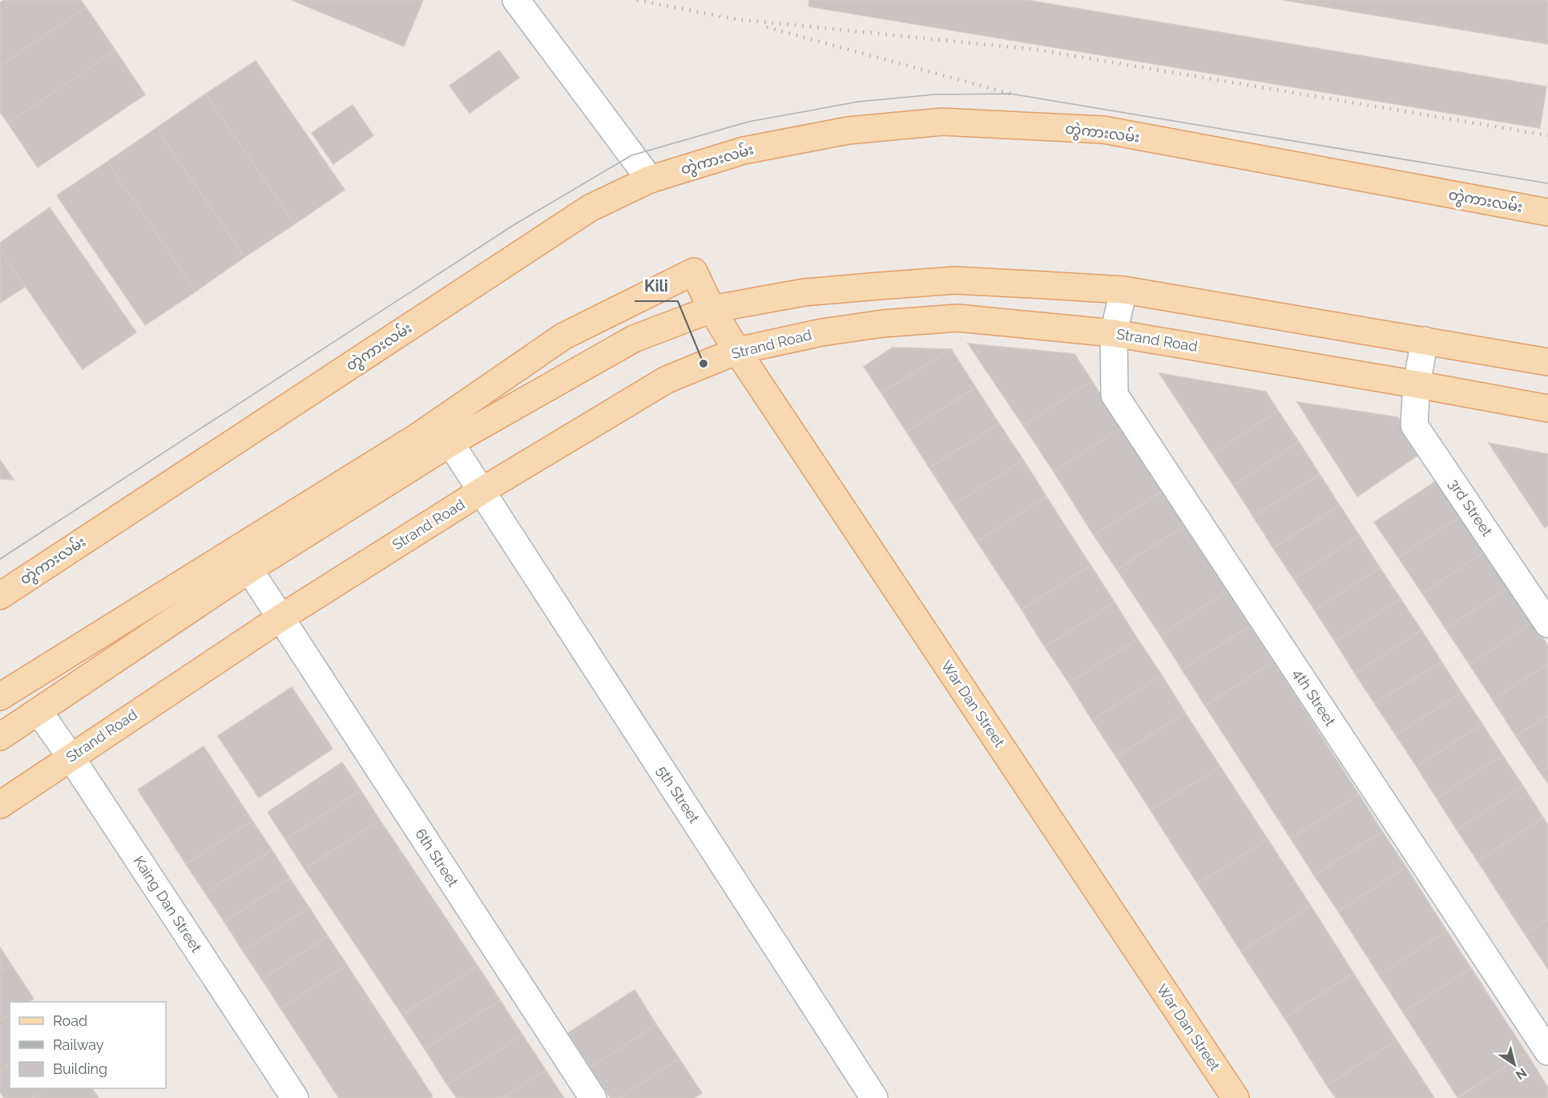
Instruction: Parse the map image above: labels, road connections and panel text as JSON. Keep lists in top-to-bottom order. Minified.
{"streets":{"main road":["တွဲကားလမ်း","Strand Road","War Dan Street"],"street":["3rd Street","4th Street","5th Street","6th Street","Kaing Dan Street"]},"crossings":[["Strand Road","3rd Street"],["Strand Road","4th Street"],["Strand Road","War Dan Street"],["Strand Road","5th Street"],["Strand Road","6th Street"],["Strand Road","Kaing Dan Street"]],"places":["Kili"],"legend":["Road","Railway","Building"],"north":"bottom right"}
